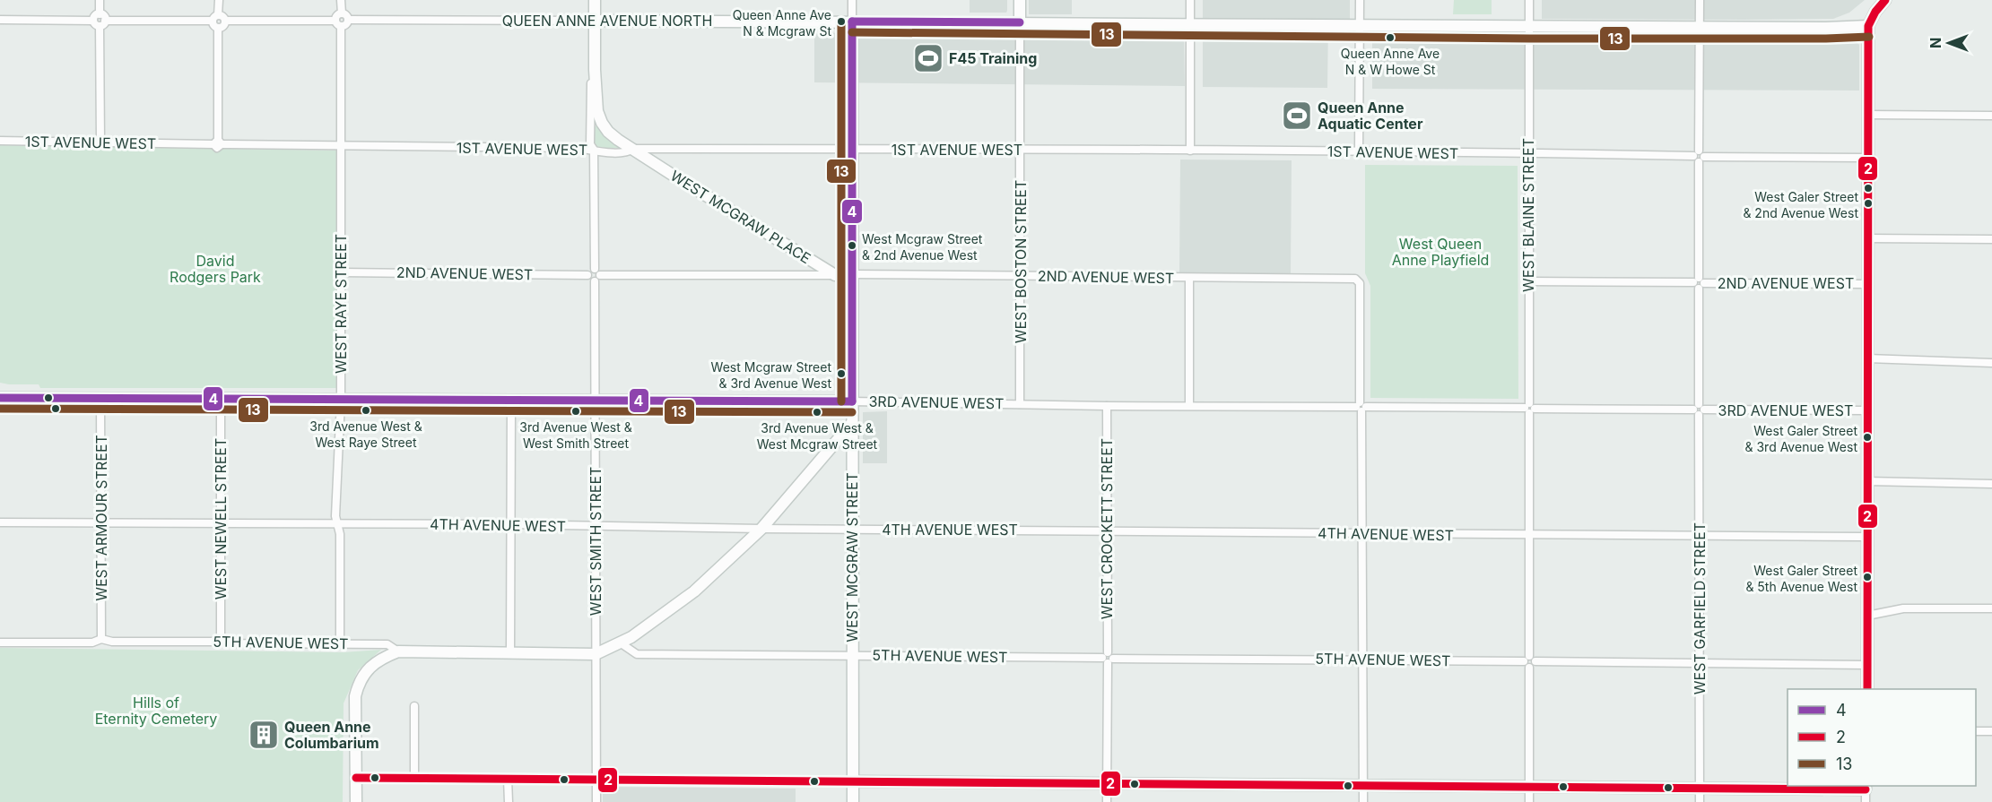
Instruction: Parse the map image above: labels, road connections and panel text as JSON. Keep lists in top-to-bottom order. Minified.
{"streets":{"street":["QUEEN ANNE AVENUE NORTH","1ST AVENUE WEST","WEST BLAINE STREET","WEST MCGRAW PLACE","WEST BOSTON STREET","2ND AVENUE WEST","WEST RAYE STREET","3RD AVENUE WEST","WEST ARMOUR STREET","WEST NEWELL STREET","4TH AVENUE WEST","WEST CROCKETT STREET","WEST SMITH STREET","WEST MCGRAW STREET","WEST GARFIELD STREET","5TH AVENUE WEST"]},"crossings":[["QUEEN ANNE AVENUE NORTH","WEST BLAINE STREET"],["QUEEN ANNE AVENUE NORTH","WEST BOSTON STREET"],["QUEEN ANNE AVENUE NORTH","WEST RAYE STREET"],["QUEEN ANNE AVENUE NORTH","WEST SMITH STREET"],["QUEEN ANNE AVENUE NORTH","WEST MCGRAW STREET"],["QUEEN ANNE AVENUE NORTH","WEST GARFIELD STREET"],["1ST AVENUE WEST","WEST BLAINE STREET"],["1ST AVENUE WEST","WEST MCGRAW PLACE"],["1ST AVENUE WEST","WEST BOSTON STREET"],["1ST AVENUE WEST","WEST RAYE STREET"],["1ST AVENUE WEST","WEST SMITH STREET"],["1ST AVENUE WEST","WEST MCGRAW STREET"],["1ST AVENUE WEST","WEST GARFIELD STREET"],["WEST BLAINE STREET","2ND AVENUE WEST"],["WEST BLAINE STREET","3RD AVENUE WEST"],["WEST BLAINE STREET","4TH AVENUE WEST"],["WEST BLAINE STREET","5TH AVENUE WEST"],["WEST MCGRAW PLACE","WEST SMITH STREET"],["WEST BOSTON STREET","2ND AVENUE WEST"],["WEST BOSTON STREET","3RD AVENUE WEST"],["2ND AVENUE WEST","WEST RAYE STREET"],["2ND AVENUE WEST","3RD AVENUE WEST"],["2ND AVENUE WEST","WEST SMITH STREET"],["2ND AVENUE WEST","WEST MCGRAW STREET"],["2ND AVENUE WEST","WEST GARFIELD STREET"],["WEST RAYE STREET","3RD AVENUE WEST"],["WEST RAYE STREET","4TH AVENUE WEST"],["WEST RAYE STREET","5TH AVENUE WEST"],["3RD AVENUE WEST","WEST ARMOUR STREET"],["3RD AVENUE WEST","WEST NEWELL STREET"],["3RD AVENUE WEST","WEST CROCKETT STREET"],["3RD AVENUE WEST","WEST SMITH STREET"],["3RD AVENUE WEST","WEST MCGRAW STREET"],["3RD AVENUE WEST","WEST GARFIELD STREET"],["WEST ARMOUR STREET","4TH AVENUE WEST"],["WEST ARMOUR STREET","5TH AVENUE WEST"],["WEST NEWELL STREET","4TH AVENUE WEST"],["WEST NEWELL STREET","5TH AVENUE WEST"],["4TH AVENUE WEST","WEST CROCKETT STREET"],["4TH AVENUE WEST","WEST SMITH STREET"],["4TH AVENUE WEST","WEST MCGRAW STREET"],["4TH AVENUE WEST","WEST GARFIELD STREET"],["WEST CROCKETT STREET","5TH AVENUE WEST"],["WEST SMITH STREET","5TH AVENUE WEST"],["WEST MCGRAW STREET","5TH AVENUE WEST"],["WEST GARFIELD STREET","5TH AVENUE WEST"]],"parks":["West Queen Anne Playfield","David Rodgers Park","Hills of Eternity Cemetery"],"places":{"other":["Queen Anne Ave N & Mcgraw St","Queen Anne Ave N & W Howe St","West Galer Street & 2nd Avenue West","West Mcgraw Street & 2nd Avenue West","West Mcgraw Street & 3rd Avenue West","3rd Avenue West & West Raye Street","3rd Avenue West & West Smith Street","3rd Avenue West & West Mcgraw Street","West Galer Street & 3rd Avenue West","West Galer Street & 5th Avenue West"],"sports":["F45 Training","Queen Anne Aquatic Center"],"building":["Queen Anne Columbarium"]},"lines":["transit line 2","transit line 4","transit line 13"],"legend":["4","2","13"],"north":"left"}
